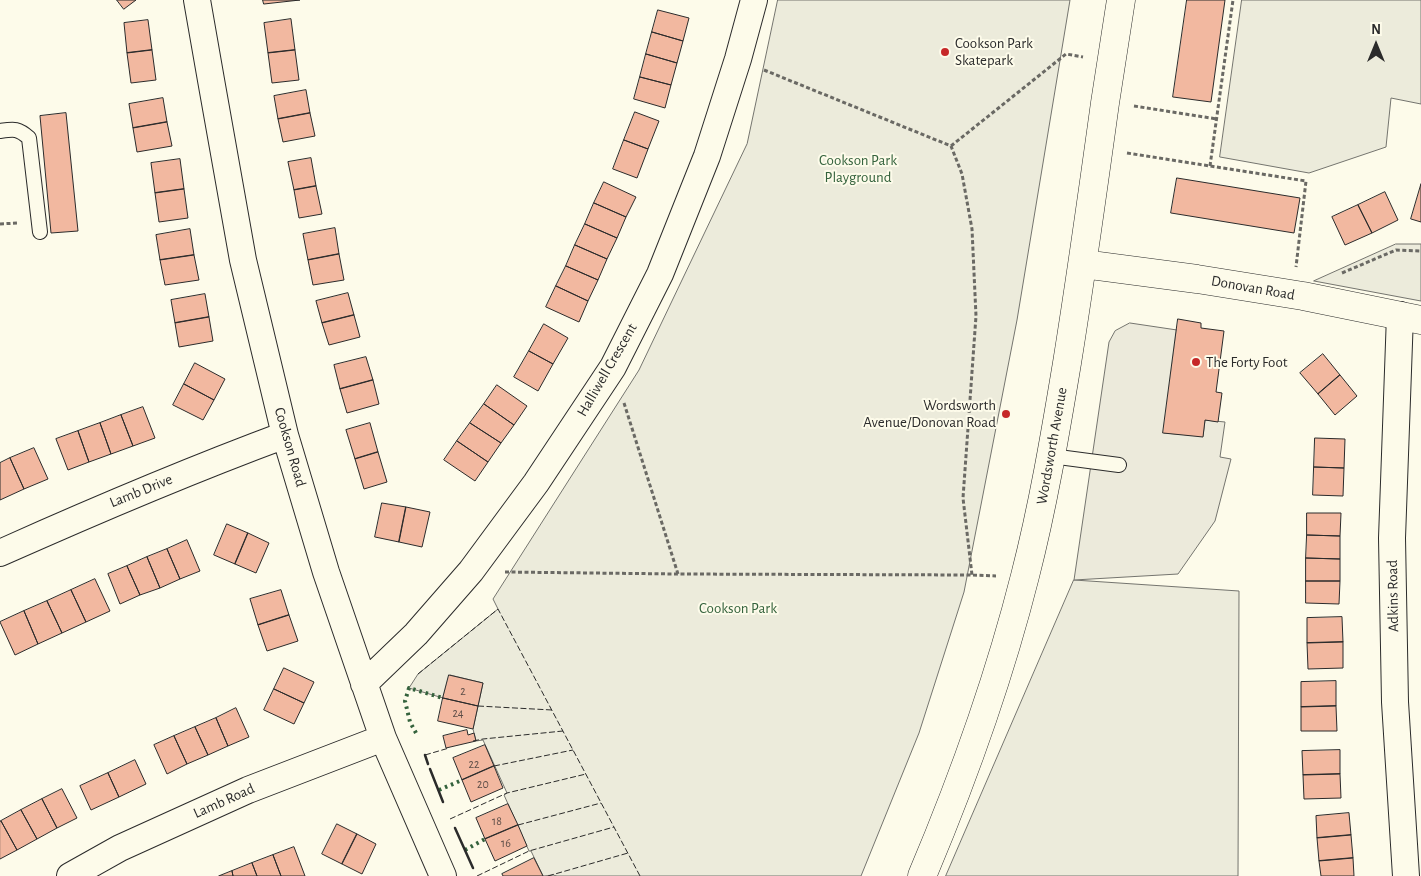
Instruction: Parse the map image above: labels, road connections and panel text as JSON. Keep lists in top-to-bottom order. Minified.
{"streets":{"street":["Donovan Road","Halliwell Crescent","Wordsworth Avenue","Cookson Road","Lamb Drive","Adkins Road","Lamb Road"]},"crossings":[["Donovan Road","Wordsworth Avenue"],["Donovan Road","Adkins Road"],["Halliwell Crescent","Cookson Road"],["Cookson Road","Lamb Drive"],["Cookson Road","Lamb Road"]],"parks":["Cookson Park Playground","Cookson Park"],"places":["Cookson Park Skatepark","The Forty Foot","Wordsworth Avenue/Donovan Road"],"house_numbers":["2","24","22","20","18","16"],"north":"top"}
